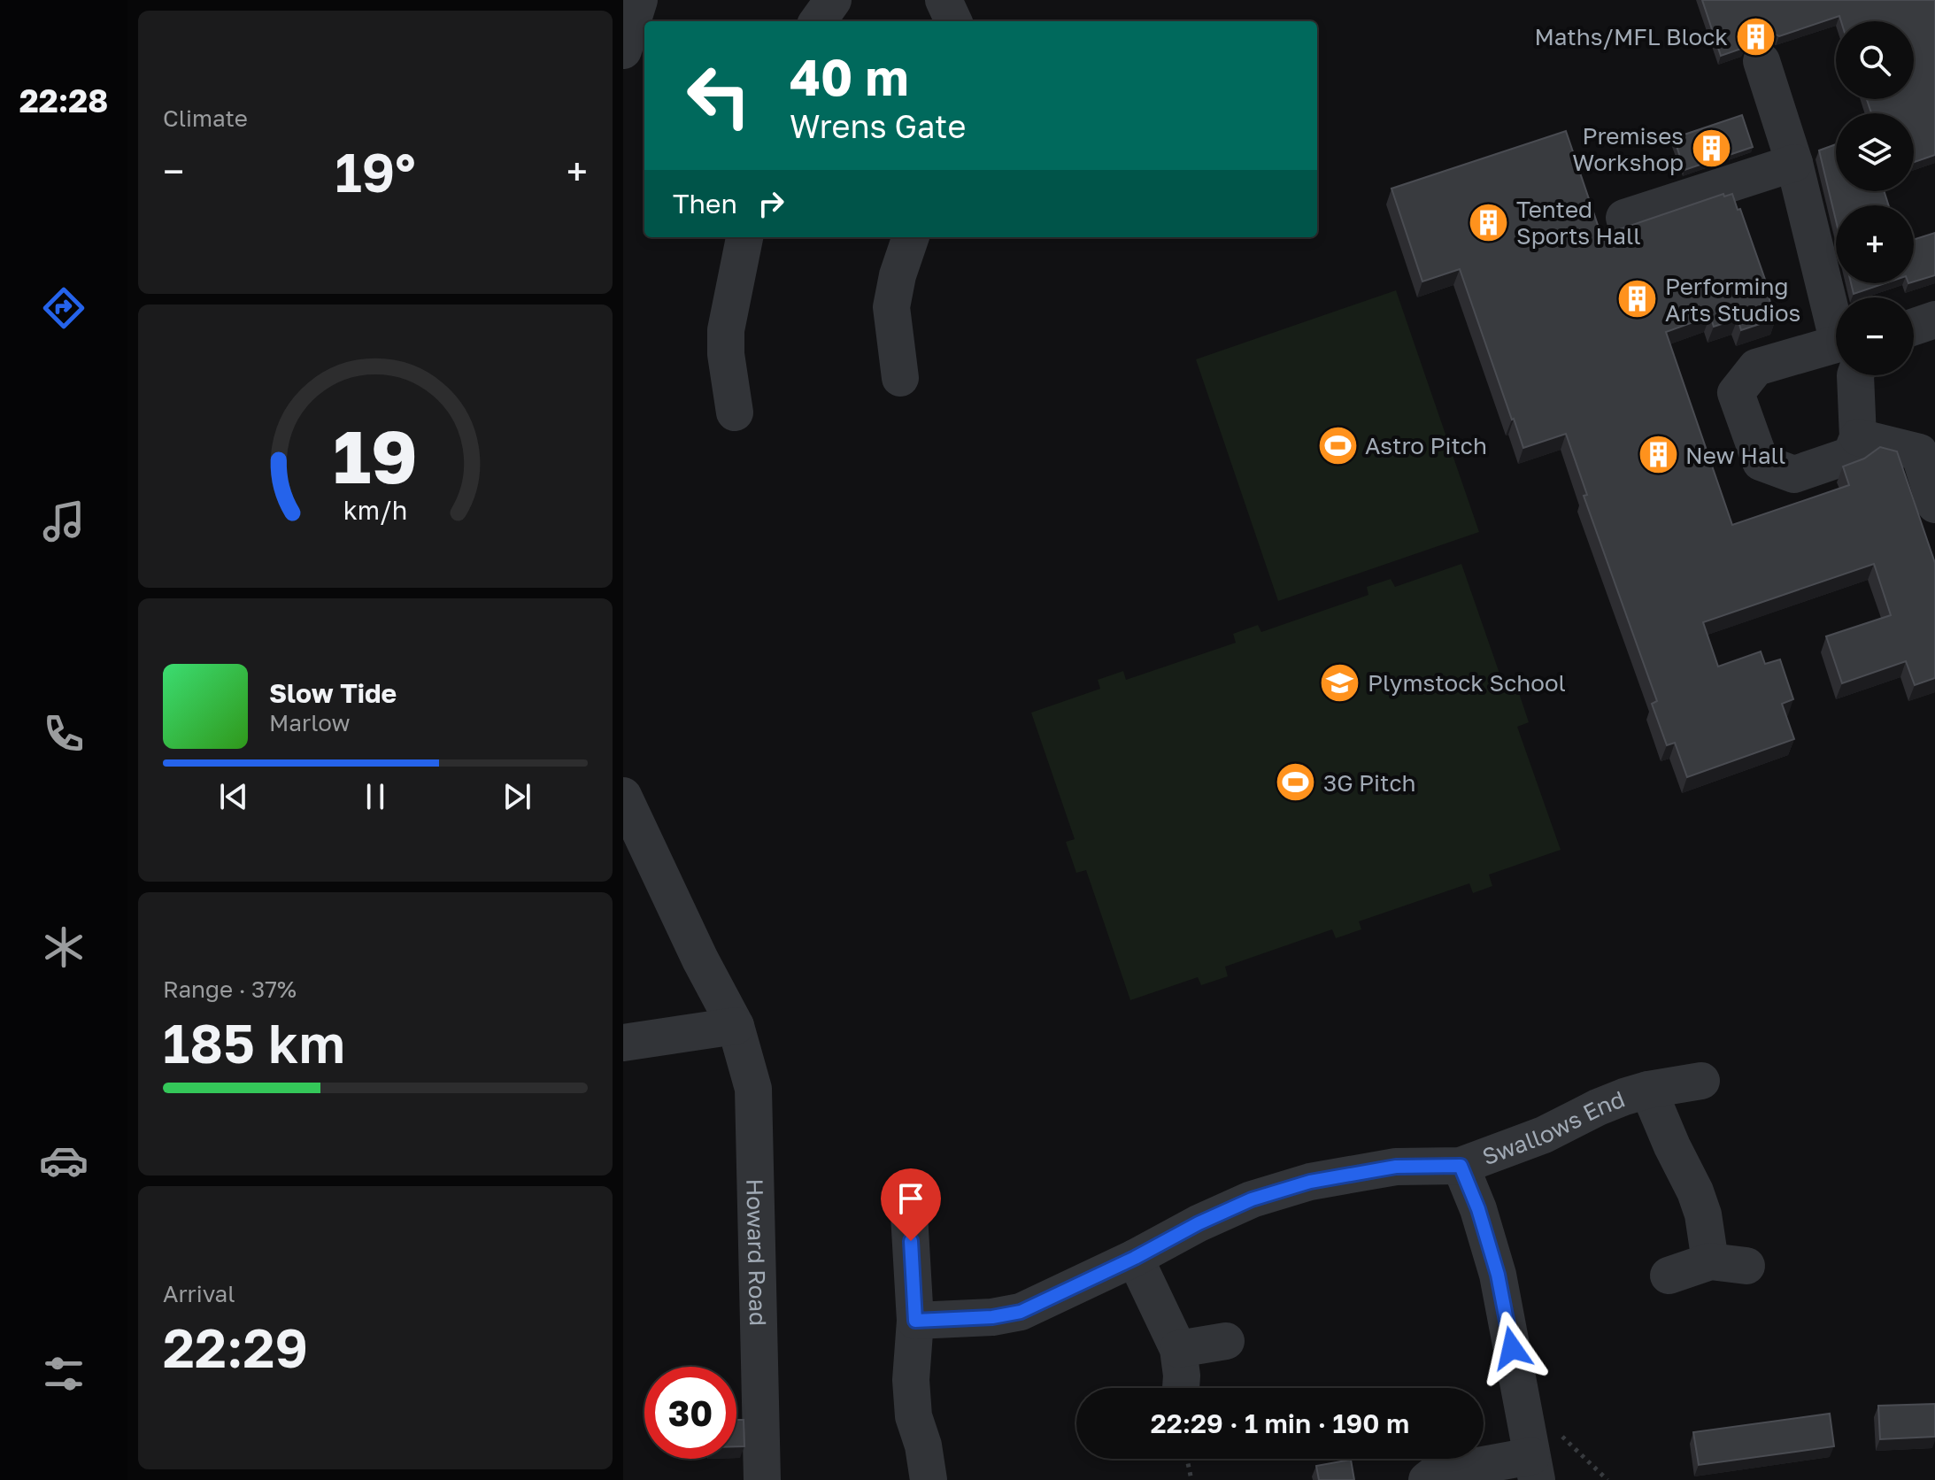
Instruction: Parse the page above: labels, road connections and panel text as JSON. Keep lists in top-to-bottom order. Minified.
{"streets":{"street":["Swallows End","Howard Road"]},"places":{"building":["Maths/MFL Block","Premises Workshop","Tented Sports Hall","Performing Arts Studios","New Hall"],"sports":["Astro Pitch","3G Pitch"],"school or university":["Plymstock School"]},"page":{"tabs":"22:28","tile":["Climate",["Range · 37%","185 km"],["Arrival","22:29"]],"map_buttons":["+","−"],"turn":["40 m","Wrens Gate"],"heat":["−","19°","+"],"then":"Then","song":["Slow Tide","Marlow"],"limit":"30","trip":"22:29 · 1 min · 190 m","gauge":["19","km/h"]}}
